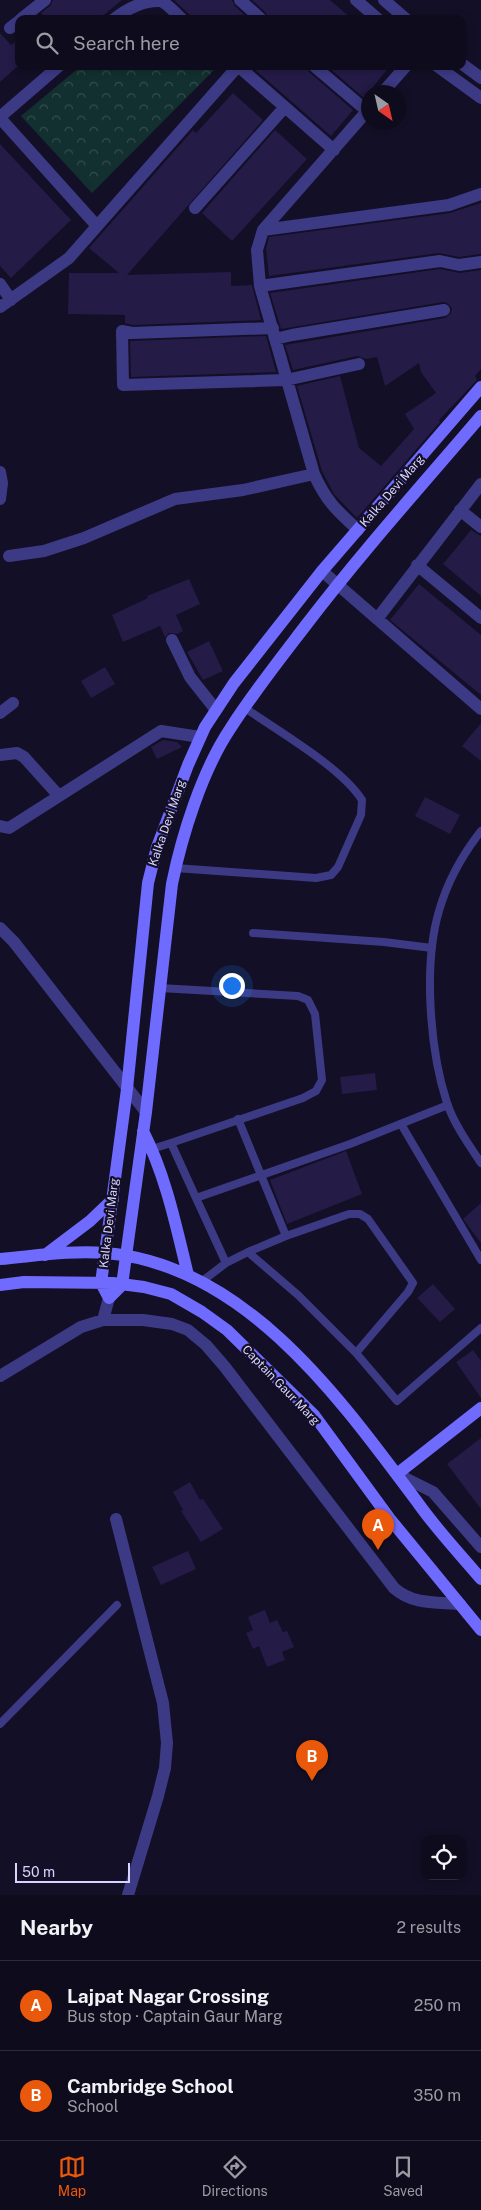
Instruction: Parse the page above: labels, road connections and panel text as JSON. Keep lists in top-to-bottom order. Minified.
{"streets":{"street":["Kalka Devi Marg","Captain Gaur Marg"]},"crossings":[["Kalka Devi Marg","Captain Gaur Marg"]],"scale_bar":"50 m","north":"bottom right","page":{"search":"Search here","pins":["A","B"],"scale":"50 m","heading":["Nearby","2 results"],"list":[{"mark":"A","name":"Lajpat Nagar Crossing","note":"Bus stop · Captain Gaur Marg","value":"250 m"},{"mark":"B","name":"Cambridge School","note":"School","value":"350 m"}],"nav":["Map","Directions","Saved"]}}
